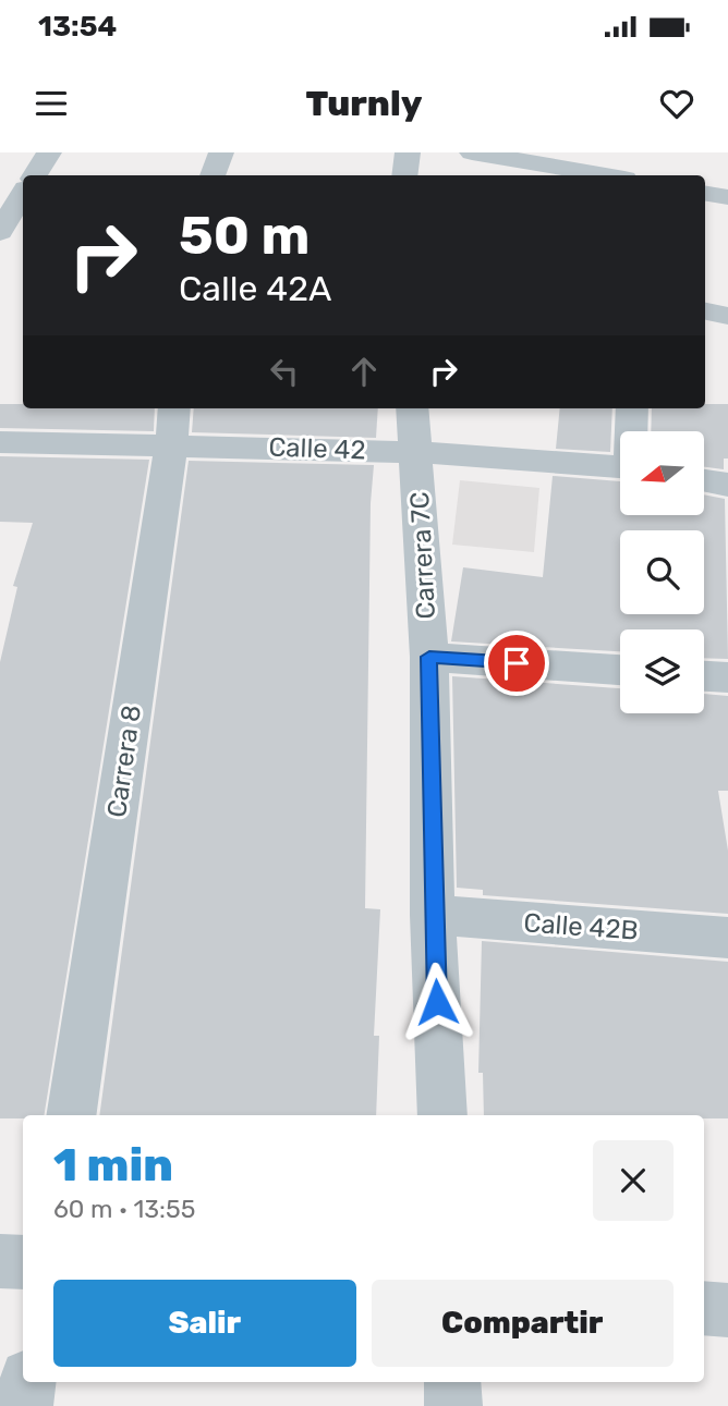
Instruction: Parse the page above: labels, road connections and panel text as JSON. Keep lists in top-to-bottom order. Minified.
{"streets":{"street":["Calle 42","Carrera 7C","Carrera 8","Calle 42B"]},"crossings":[["Calle 42","Carrera 7C"],["Calle 42","Carrera 8"],["Carrera 7C","Calle 42B"]],"north":"left","page":{"status":"13:54","header":"Turnly","turn":["50 m","Calle 42A"],"heading":["1 min","60 m · 13:55"],"buttons":["Salir","Compartir"]}}
